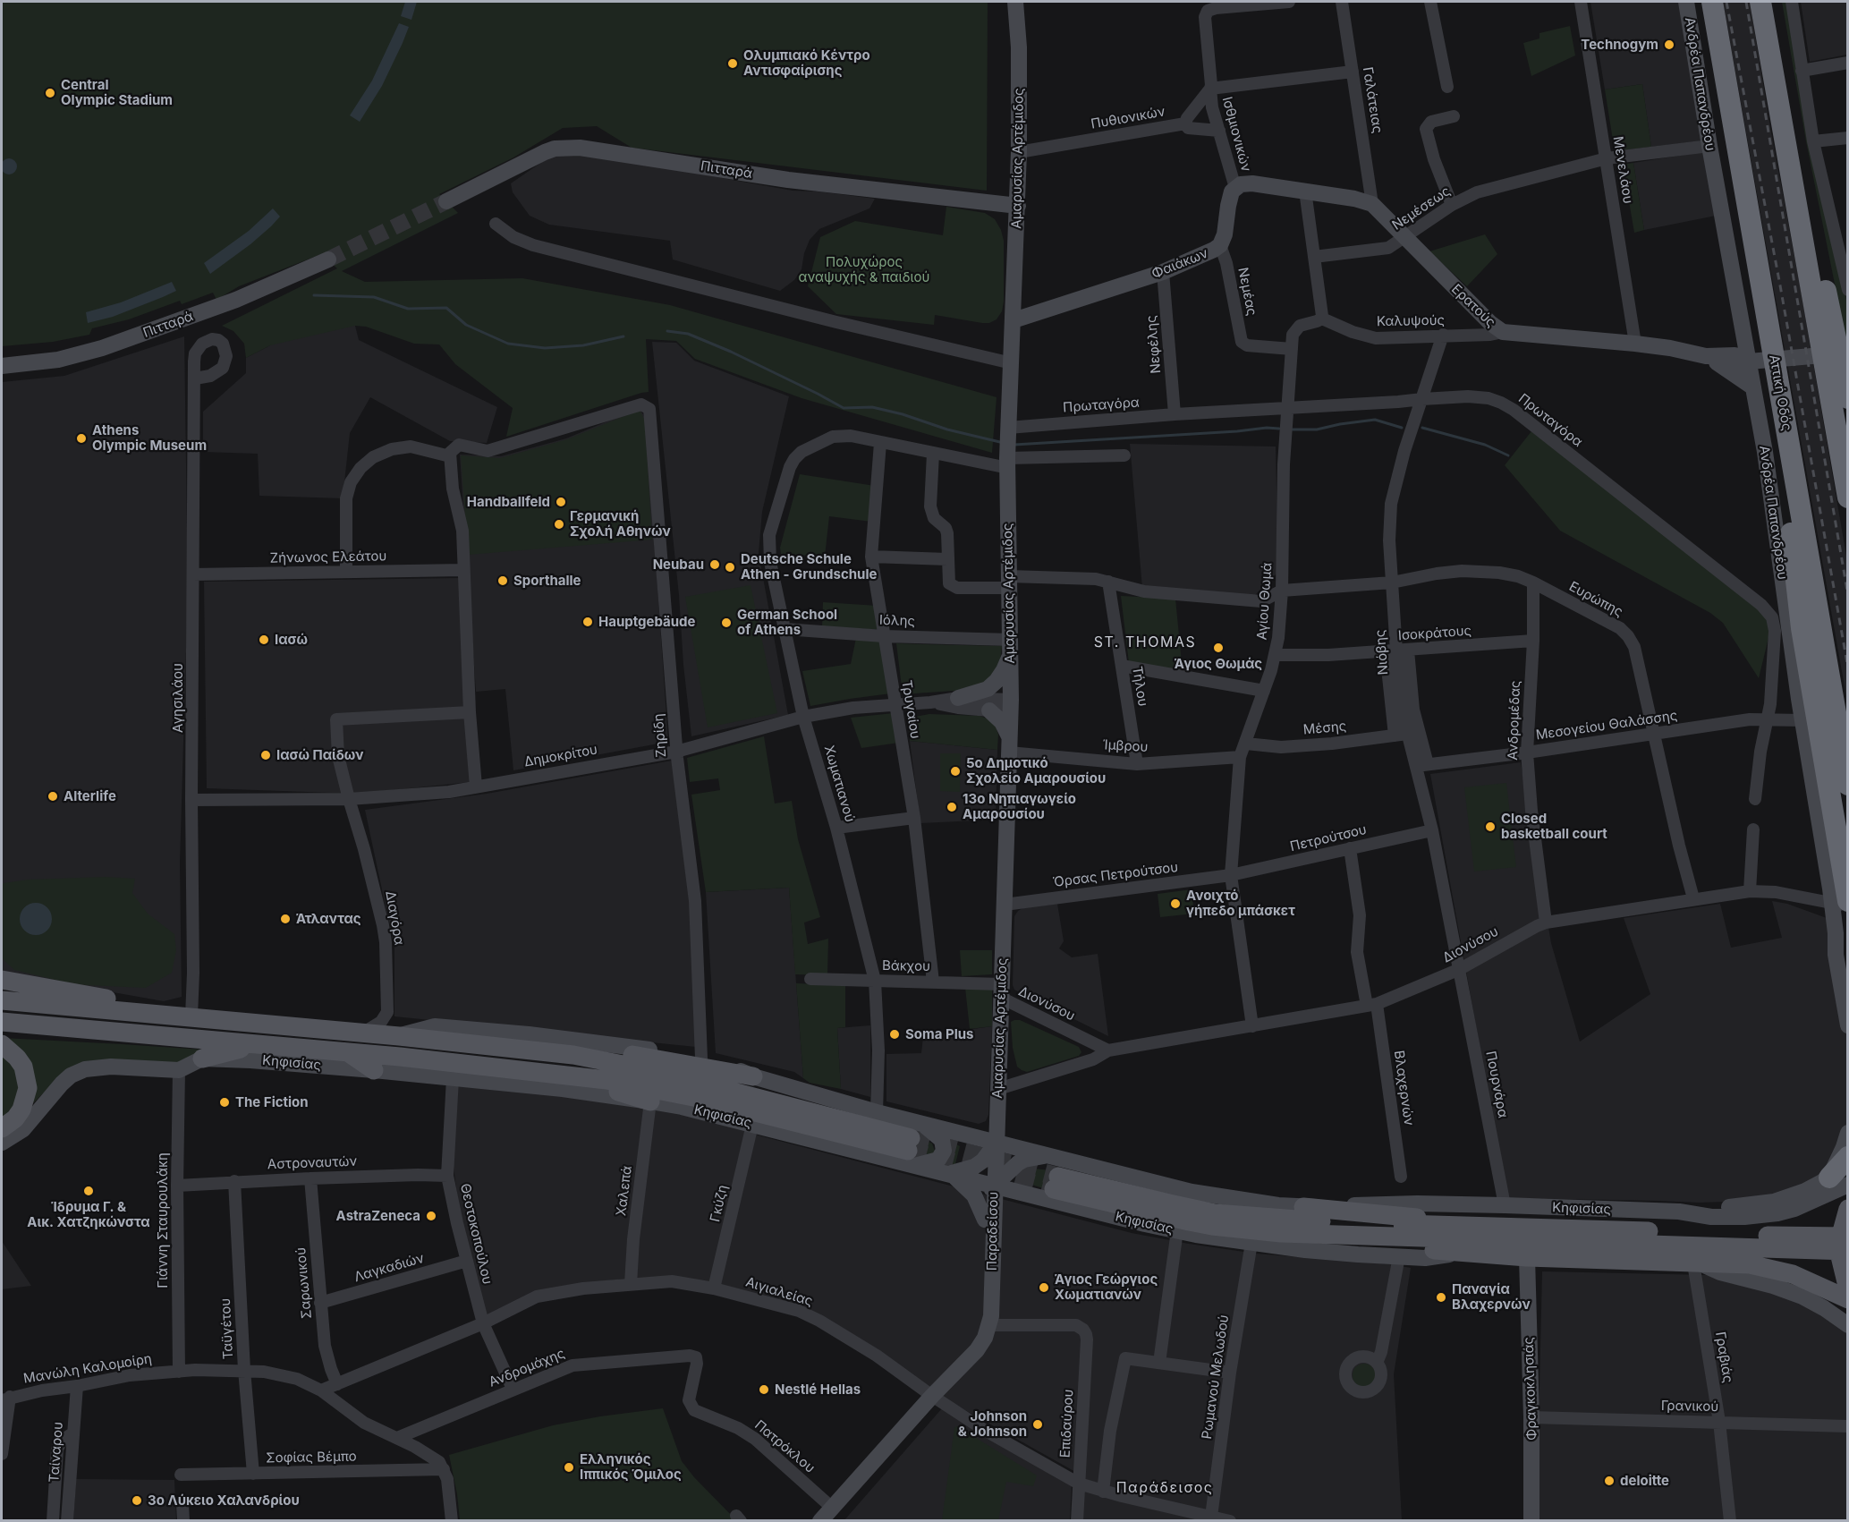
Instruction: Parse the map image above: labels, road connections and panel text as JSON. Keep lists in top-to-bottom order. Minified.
{"streets":{"highway":["Αττική Οδός"],"main road":["Κηφισίας"],"street":["Ανδρέα Παπανδρέου","Γαλάτειας","Πυθιονικών","Ισθμιονικών","Αμαρυσίας Αρτέμιδος","Πιτταρά","Μενελάου","Νεμέσεως","Φαιάκων","Νεμέας","Ερατούς","Καλυψούς","Νεφέλης","Πρωταγόρα","Ζήνωνος Ελεάτου","Ευρώπης","Αγίου Θωμά","Ιόλης","Ισοκράτους","Νιόβης","Τήλου","Αγησιλάου","Τρυγαίου","Ανδρομέδας","Μεσογείου Θαλάσσης","Μέσης","Ζηρίδη","Ίμβρου","Δημοκρίτου","Χωματιανού","Πετρούτσου","Όρσας Πετρούτσου","Διαγόρα","Διονύσου","Βάκχου","Πουρνάρα","Βλαχερνών","Αστροναυτών","Χαλεπά","Γκύζη","Γιάννη Σταυρουλάκη","Παραδείσου","Θεοτοκοπούλου","Λαγκαδιών","Σαρωνικού","Αιγιαλείας","Ταϋγέτου","Γραβιάς","Ανδρομάχης","Μανώλη Καλομοίρη","Ρωμανού Μελωδού","Φραγκοκλησιάς","Γρανικού","Επιδαύρου","Πατρόκλου","Ταίναρου","Σοφίας Βέμπο"]},"crossings":[["Ανδρέα Παπανδρέου","Νεμέσεως"],["Ανδρέα Παπανδρέου","Ερατούς"],["Ανδρέα Παπανδρέου","Μεσογείου Θαλάσσης"],["Ανδρέα Παπανδρέου","Διονύσου"],["Γαλάτειας","Ερατούς"],["Πυθιονικών","Ισθμιονικών"],["Πυθιονικών","Αμαρυσίας Αρτέμιδος"],["Ισθμιονικών","Φαιάκων"],["Αμαρυσίας Αρτέμιδος","Πιτταρά"],["Αμαρυσίας Αρτέμιδος","Φαιάκων"],["Αμαρυσίας Αρτέμιδος","Πρωταγόρα"],["Αμαρυσίας Αρτέμιδος","Ευρώπης"],["Αμαρυσίας Αρτέμιδος","Ιόλης"],["Αμαρυσίας Αρτέμιδος","Ίμβρου"],["Αμαρυσίας Αρτέμιδος","Δημοκρίτου"],["Αμαρυσίας Αρτέμιδος","Όρσας Πετρούτσου"],["Αμαρυσίας Αρτέμιδος","Διονύσου"],["Αμαρυσίας Αρτέμιδος","Βάκχου"],["Αμαρυσίας Αρτέμιδος","Κηφισίας"],["Αμαρυσίας Αρτέμιδος","Παραδείσου"],["Μενελάου","Νεμέσεως"],["Μενελάου","Ερατούς"],["Νεμέσεως","Ερατούς"],["Φαιάκων","Νεμέας"],["Φαιάκων","Νεφέλης"],["Νεμέας","Αγίου Θωμά"],["Ερατούς","Καλυψούς"],["Καλυψούς","Αγίου Θωμά"],["Καλυψούς","Νιόβης"],["Νεφέλης","Πρωταγόρα"],["Πρωταγόρα","Αγίου Θωμά"],["Πρωταγόρα","Νιόβης"],["Πρωταγόρα","Τρυγαίου"],["Πρωταγόρα","Μεσογείου Θαλάσσης"],["Πρωταγόρα","Χωματιανού"],["Ζήνωνος Ελεάτου","Αγησιλάου"],["Ευρώπης","Αγίου Θωμά"],["Ευρώπης","Νιόβης"],["Ευρώπης","Τήλου"],["Ευρώπης","Ανδρομέδας"],["Ευρώπης","Μεσογείου Θαλάσσης"],["Ευρώπης","Διονύσου"],["Αγίου Θωμά","Ισοκράτους"],["Αγίου Θωμά","Μέσης"],["Αγίου Θωμά","Ίμβρου"],["Αγίου Θωμά","Πετρούτσου"],["Αγίου Θωμά","Όρσας Πετρούτσου"],["Αγίου Θωμά","Διονύσου"],["Ιόλης","Τρυγαίου"],["Ιόλης","Χωματιανού"],["Ισοκράτους","Νιόβης"],["Ισοκράτους","Ανδρομέδας"],["Νιόβης","Μεσογείου Θαλάσσης"],["Νιόβης","Μέσης"],["Νιόβης","Πετρούτσου"],["Νιόβης","Διονύσου"],["Νιόβης","Πουρνάρα"],["Τήλου","Ίμβρου"],["Αγησιλάου","Δημοκρίτου"],["Αγησιλάου","Κηφισίας"],["Τρυγαίου","Δημοκρίτου"],["Τρυγαίου","Βάκχου"],["Ανδρομέδας","Μεσογείου Θαλάσσης"],["Ανδρομέδας","Διονύσου"],["Ζηρίδη","Δημοκρίτου"],["Ζηρίδη","Κηφισίας"],["Δημοκρίτου","Χωματιανού"],["Δημοκρίτου","Διαγόρα"],["Χωματιανού","Βάκχου"],["Χωματιανού","Κηφισίας"],["Πετρούτσου","Όρσας Πετρούτσου"],["Πετρούτσου","Βλαχερνών"],["Διαγόρα","Κηφισίας"],["Διονύσου","Βάκχου"],["Διονύσου","Πουρνάρα"],["Διονύσου","Βλαχερνών"],["Κηφισίας","Πουρνάρα"],["Κηφισίας","Χαλεπά"],["Κηφισίας","Γκύζη"],["Κηφισίας","Γιάννη Σταυρουλάκη"],["Κηφισίας","Παραδείσου"],["Κηφισίας","Θεοτοκοπούλου"],["Κηφισίας","Ρωμανού Μελωδού"],["Αστροναυτών","Γιάννη Σταυρουλάκη"],["Αστροναυτών","Θεοτοκοπούλου"],["Αστροναυτών","Σαρωνικού"],["Αστροναυτών","Ταϋγέτου"],["Χαλεπά","Αιγιαλείας"],["Γκύζη","Αιγιαλείας"],["Γιάννη Σταυρουλάκη","Μανώλη Καλομοίρη"],["Παραδείσου","Αιγιαλείας"],["Παραδείσου","Επιδαύρου"],["Παραδείσου","Πατρόκλου"],["Θεοτοκοπούλου","Λαγκαδιών"],["Θεοτοκοπούλου","Αιγιαλείας"],["Θεοτοκοπούλου","Ανδρομάχης"],["Λαγκαδιών","Σαρωνικού"],["Σαρωνικού","Αιγιαλείας"],["Αιγιαλείας","Μανώλη Καλομοίρη"],["Αιγιαλείας","Ρωμανού Μελωδού"],["Αιγιαλείας","Επιδαύρου"],["Ταϋγέτου","Μανώλη Καλομοίρη"],["Ταϋγέτου","Σοφίας Βέμπο"],["Γραβιάς","Γρανικού"],["Ανδρομάχης","Μανώλη Καλομοίρη"],["Ανδρομάχης","Πατρόκλου"],["Μανώλη Καλομοίρη","Ταίναρου"],["Μανώλη Καλομοίρη","Σοφίας Βέμπο"],["Φραγκοκλησιάς","Γρανικού"]],"districts":["ST. THOMAS","Παράδεισος"],"parks":["Πολυχώρος αναψυχής & παιδιού"],"places":["Technogym","Ολυμπιακό Κέντρο Αντισφαίρισης","Central Olympic Stadium","Athens Olympic Museum","Handballfeld","Γερμανική Σχολή Αθηνών","Neubau","Deutsche Schule Athen - Grundschule","Sporthalle","Hauptgebäude","German School of Athens","Ιασώ","Άγιος Θωμάς","Ιασώ Παίδων","5ο Δημοτικό Σχολείο Αμαρουσίου","Alterlife","13ο Νηπιαγωγείο Αμαρουσίου","Closed basketball court","Ανοιχτό γήπεδο μπάσκετ","Άτλαντας","Soma Plus","The Fiction","Ίδρυμα Γ. & Αικ. Χατζηκώνστα","AstraZeneca","Άγιος Γεώργιος Χωματιανών","Παναγία Βλαχερνών","Nestlé Hellas","Johnson & Johnson","Ελληνικός Ιππικός Όμιλος","deloitte","3ο Λύκειο Χαλανδρίου"]}
